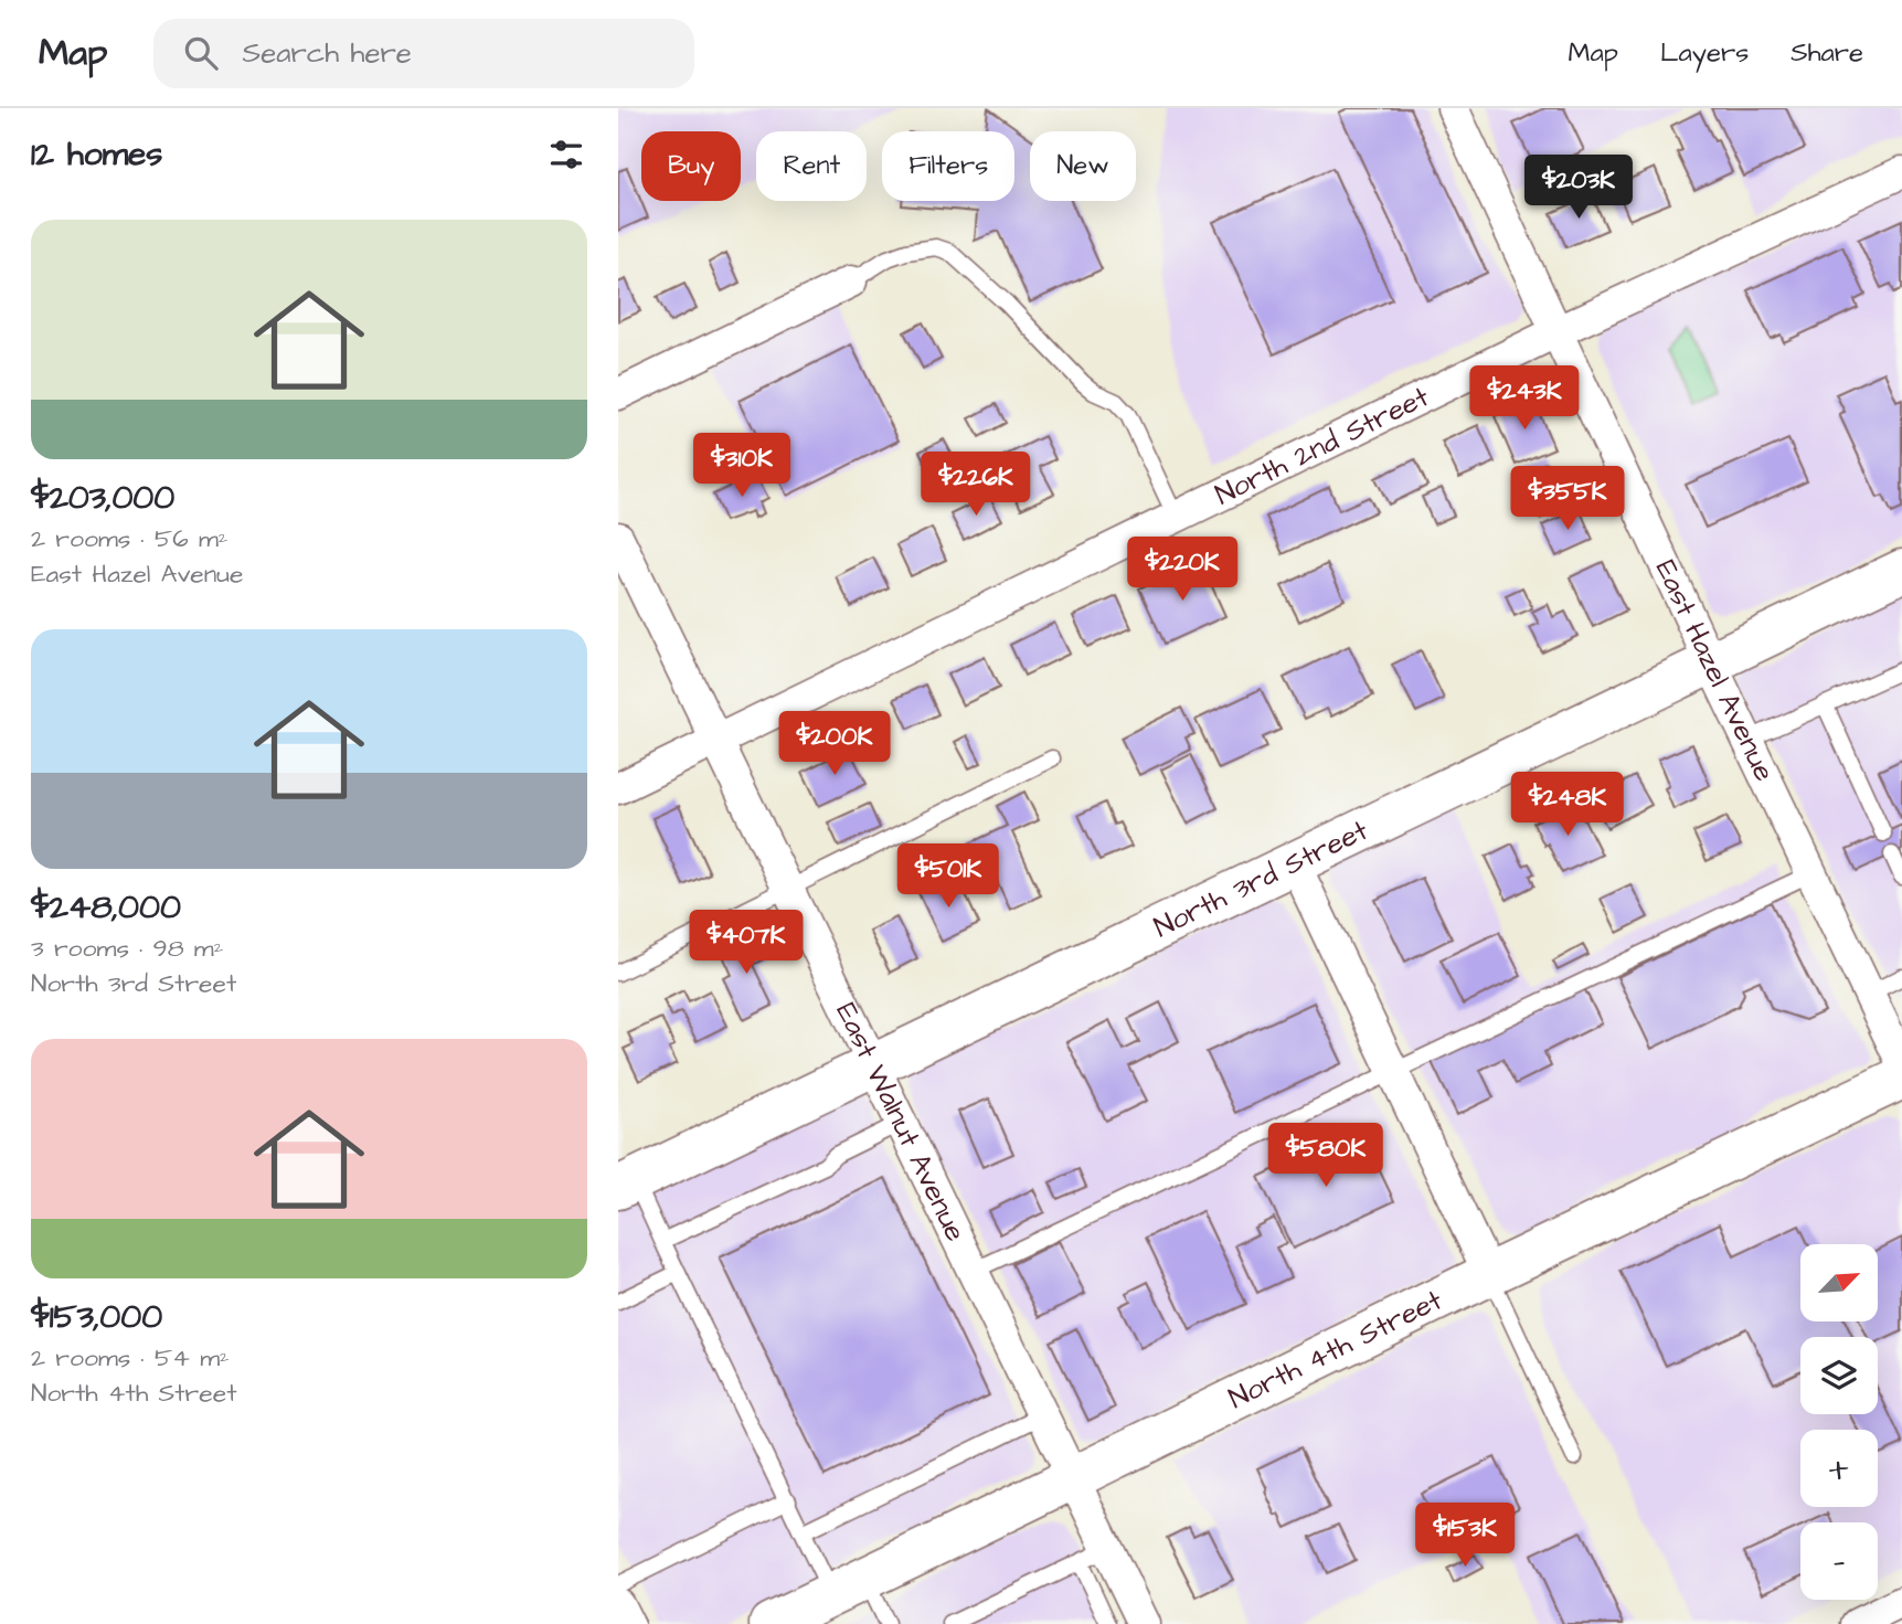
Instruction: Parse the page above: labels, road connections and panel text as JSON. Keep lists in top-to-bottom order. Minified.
{"streets":{"main road":["North 3rd Street","North 4th Street"],"street":["North 2nd Street","East Hazel Avenue","East Walnut Avenue"]},"crossings":[["North 2nd Street","East Hazel Avenue"],["North 2nd Street","East Walnut Avenue"],["East Hazel Avenue","North 3rd Street"],["North 3rd Street","East Walnut Avenue"],["East Walnut Avenue","North 4th Street"]],"north":"top right","page":{"header":"Map","search":"Search here","nav":["Map","Layers","Share"],"heading":"12 homes","chip":["Buy","Rent","Filters","New"],"price":["$203K","$243K","$310K","$226K","$355K","$220K","$200K","$248K","$501K","$407K","$580K","$153K"],"list":[{"name":"$203,000","note":"2 rooms · 56 m² · East Hazel Avenue"},{"name":"$248,000","note":"3 rooms · 98 m² · North 3rd Street"},{"name":"$153,000","note":"2 rooms · 54 m² · North 4th Street"}],"map_buttons":["+","−"]}}
